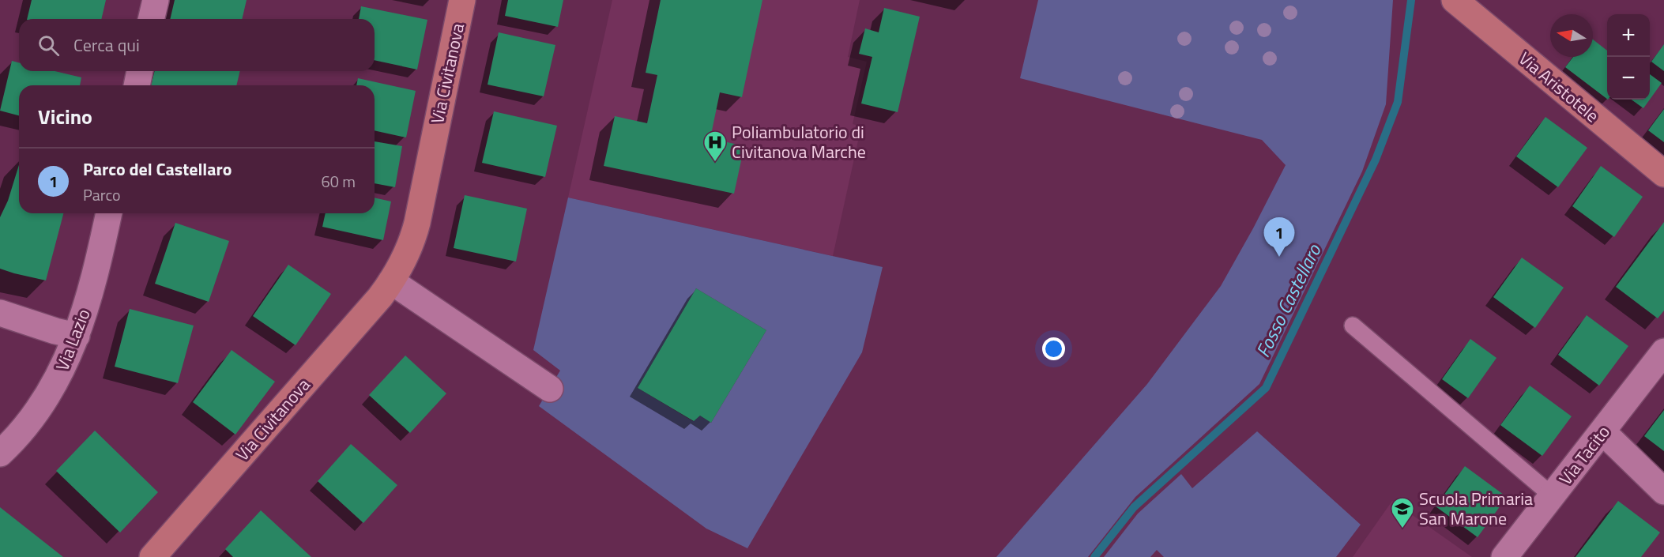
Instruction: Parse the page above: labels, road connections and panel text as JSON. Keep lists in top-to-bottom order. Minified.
{"streets":{"street":["Via Civitanova","Via Aristotele","Via Lazio","Via Tacito"]},"water":["Fosso Castellaro"],"places":{"hospital":["Poliambulatorio di Civitanova Marche"],"school or university":["Scuola Primaria San Marone"]},"north":"left","page":{"map_buttons":["+","−"],"search":"Cerca qui","heading":"Vicino","list":[{"mark":"1","name":"Parco del Castellaro","note":"Parco","value":"60 m"}],"pins":"1"}}
